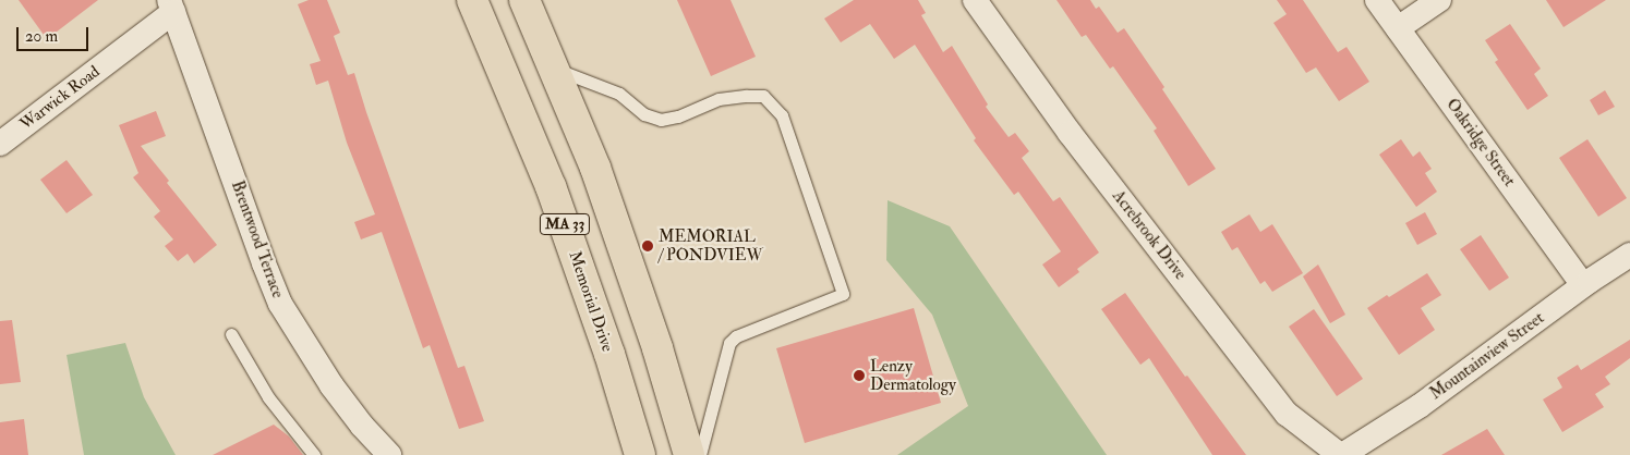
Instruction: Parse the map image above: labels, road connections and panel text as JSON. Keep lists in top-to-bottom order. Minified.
{"streets":{"main road":["MA 33","Memorial Drive"],"street":["Warwick Road","Oakridge Street","Acrebrook Drive","Brentwood Terrace","Mountainview Street"]},"crossings":[["Warwick Road","Brentwood Terrace"],["Oakridge Street","Mountainview Street"],["Acrebrook Drive","Mountainview Street"]],"places":["MEMORIAL / PONDVIEW","Lenzy Dermatology"],"scale_bar":"20 m"}
